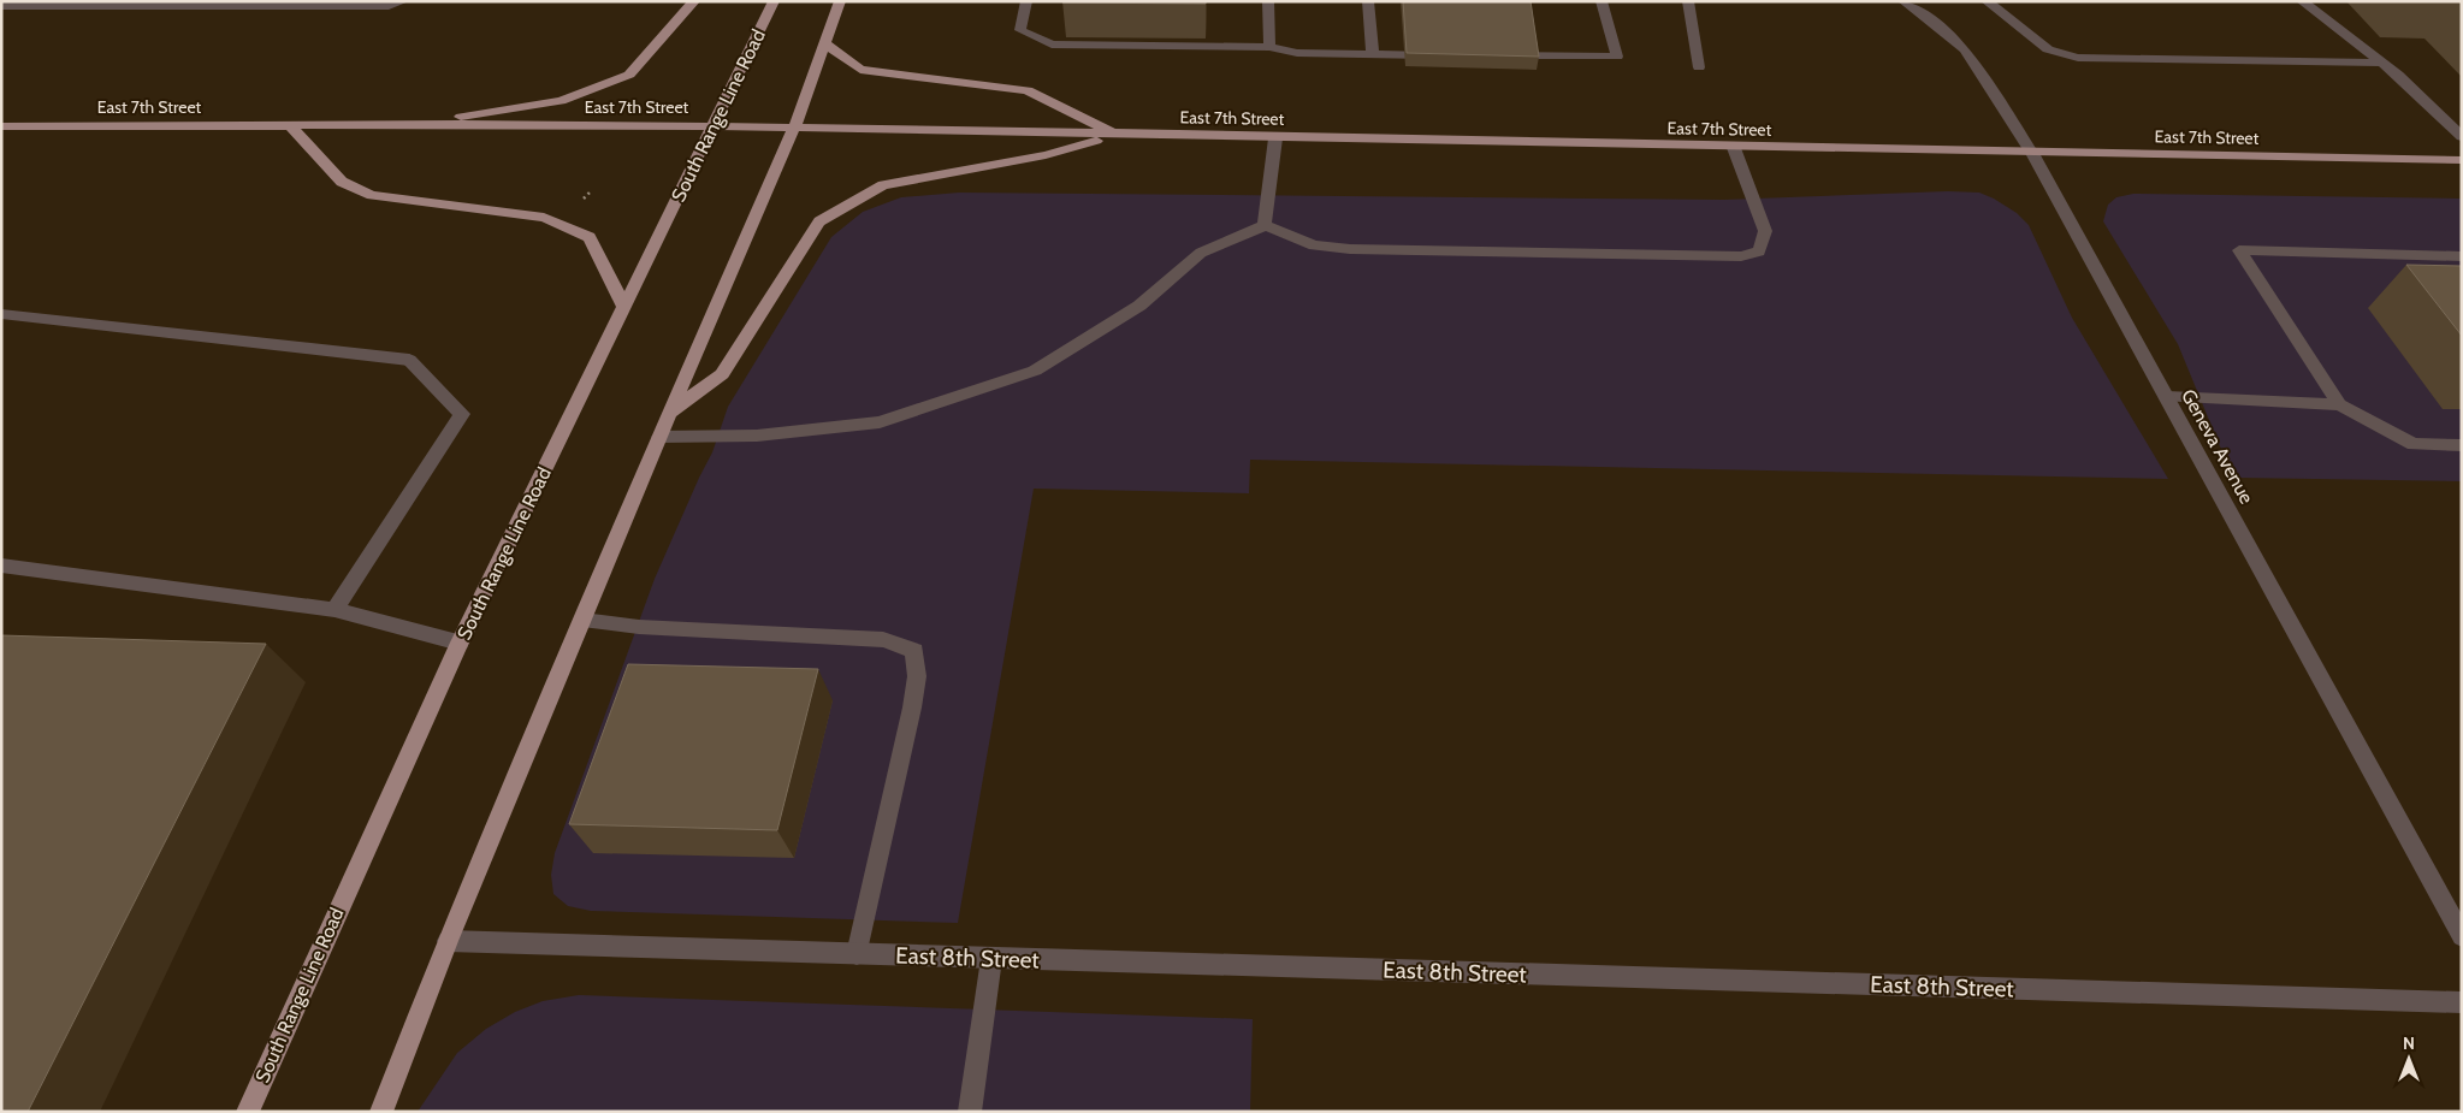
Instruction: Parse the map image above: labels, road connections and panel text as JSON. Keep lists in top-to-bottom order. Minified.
{"streets":{"main road":["East 7th Street","South Range Line Road"],"street":["Geneva Avenue","East 8th Street"]},"crossings":[["East 7th Street","South Range Line Road"],["East 7th Street","Geneva Avenue"]],"north":"top"}
